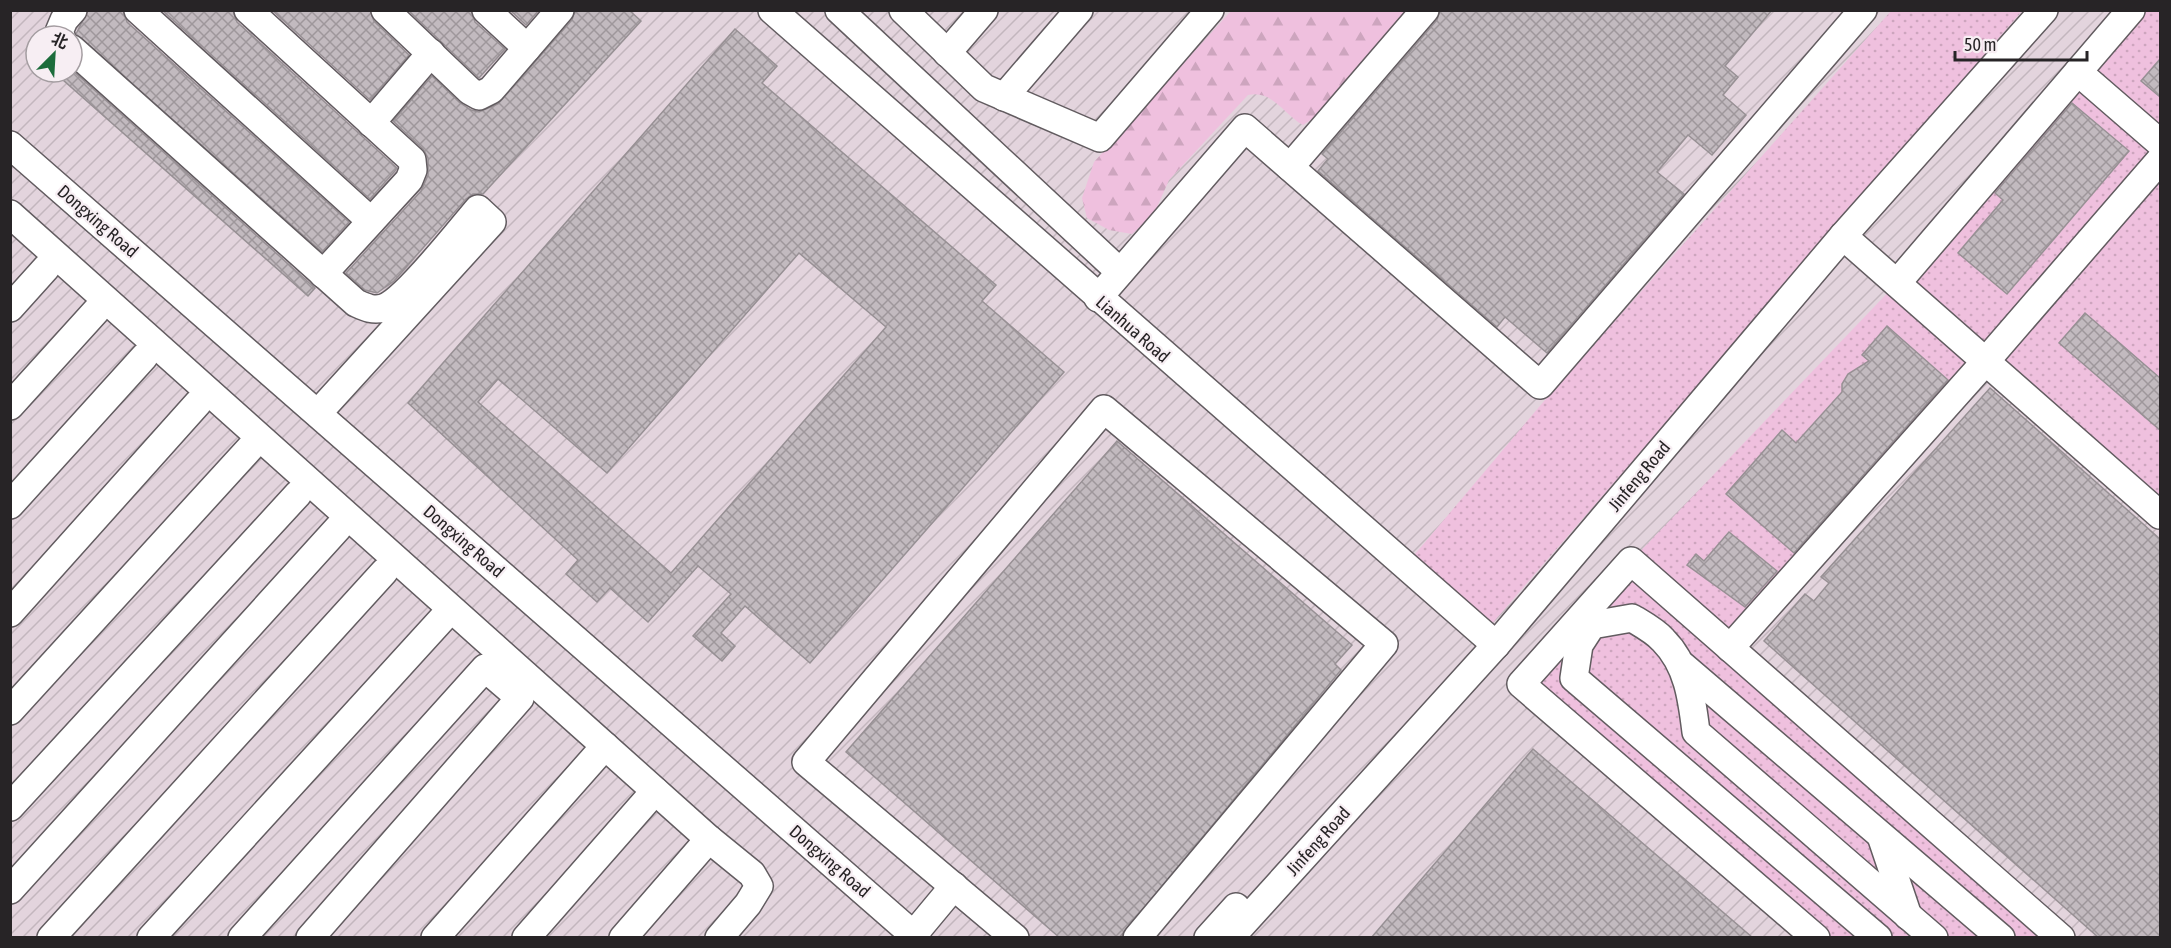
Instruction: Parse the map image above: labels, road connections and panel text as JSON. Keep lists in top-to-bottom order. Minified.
{"streets":{"street":["Dongxing Road","Lianhua Road","Jinfeng Road"]},"crossings":[["Lianhua Road","Jinfeng Road"]],"scale_bar":"50 m","north":"top right"}
